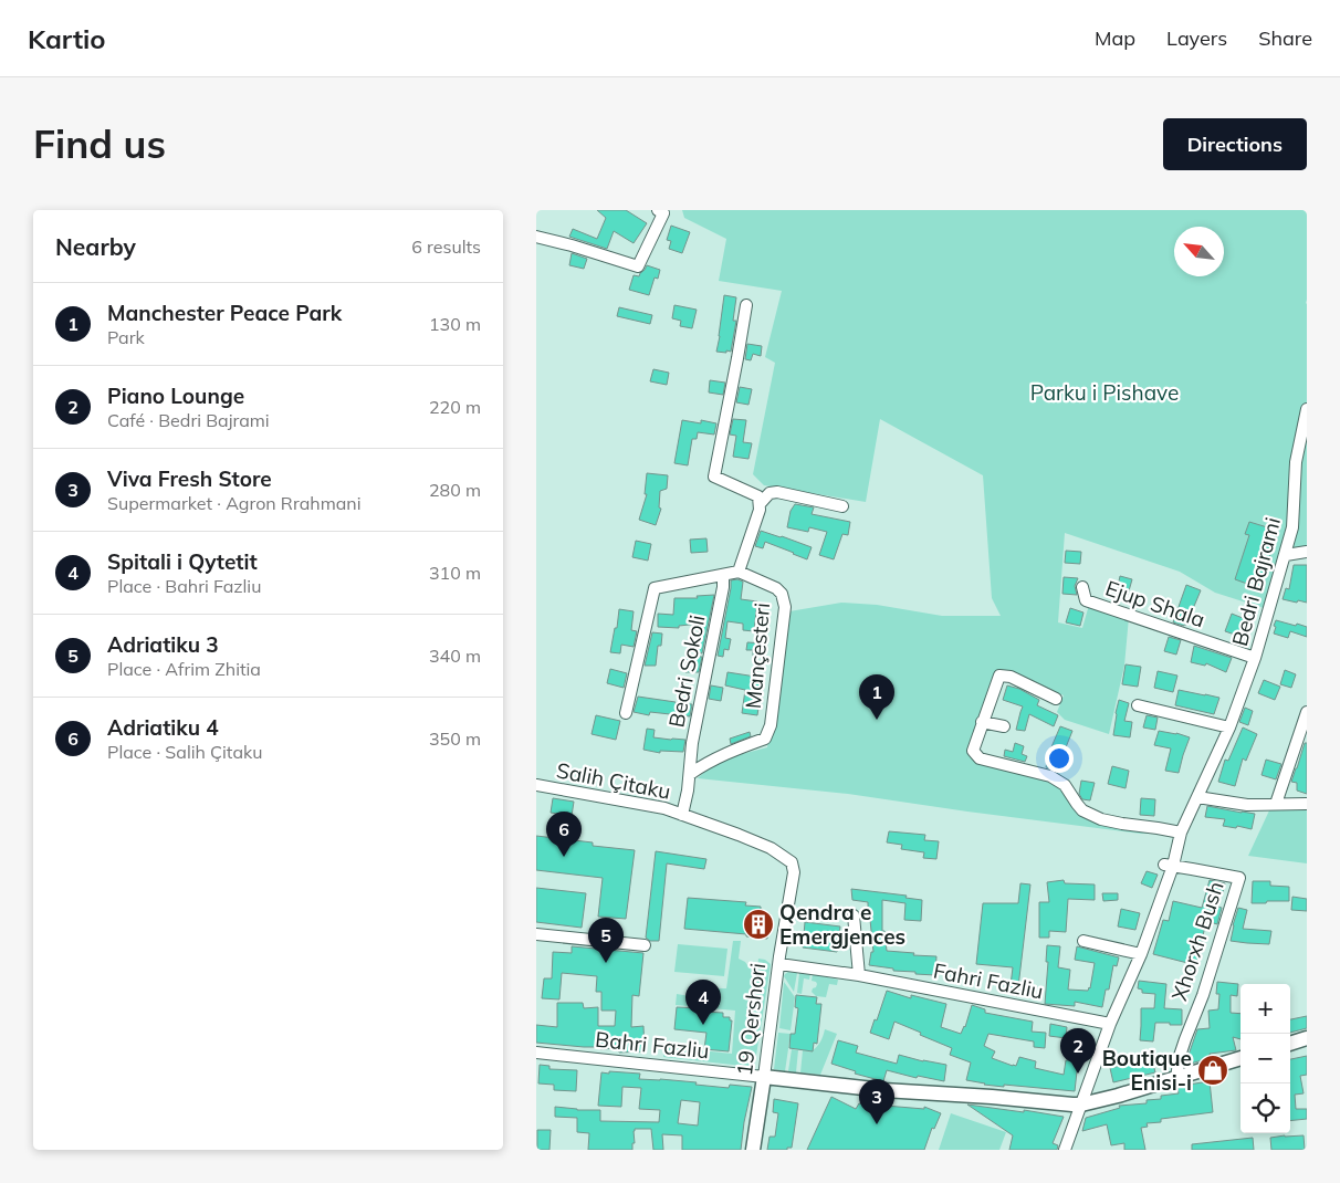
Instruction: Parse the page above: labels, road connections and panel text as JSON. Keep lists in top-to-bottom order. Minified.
{"streets":{"main road":["19 Qershori"],"street":["Bedri Bajrami","Ejup Shala","Mançesteri","Bedri Sokoli","Salih Çitaku","Xhorxh Bush","Fahri Fazliu","Bahri Fazliu"]},"crossings":[["Bedri Bajrami","Ejup Shala"],["Bedri Bajrami","Xhorxh Bush"],["Bedri Bajrami","Fahri Fazliu"],["Mançesteri","Bedri Sokoli"],["Mançesteri","Salih Çitaku"],["Bedri Sokoli","Salih Çitaku"],["Salih Çitaku","19 Qershori"],["Fahri Fazliu","19 Qershori"],["19 Qershori","Bahri Fazliu"]],"parks":["Parku i Pishave"],"places":{"building":["Qendra e Emergjences"],"shop":["Boutique Enisi-i"]},"north":"top left","page":{"header":"Kartio","nav":["Map","Layers","Share"],"buttons":"Directions","title":"Find us","heading":["Nearby","6 results"],"list":[{"mark":"1","name":"Manchester Peace Park","note":"Park","value":"130 m"},{"mark":"2","name":"Piano Lounge","note":"Café · Bedri Bajrami","value":"220 m"},{"mark":"3","name":"Viva Fresh Store","note":"Supermarket · Agron Rrahmani","value":"280 m"},{"mark":"4","name":"Spitali i Qytetit","note":"Place · Bahri Fazliu","value":"310 m"},{"mark":"5","name":"Adriatiku 3","note":"Place · Afrim Zhitia","value":"340 m"},{"mark":"6","name":"Adriatiku 4","note":"Place · Salih Çitaku","value":"350 m"}],"pins":["1","6","5","4","2","3"],"map_buttons":["+","−"]}}
